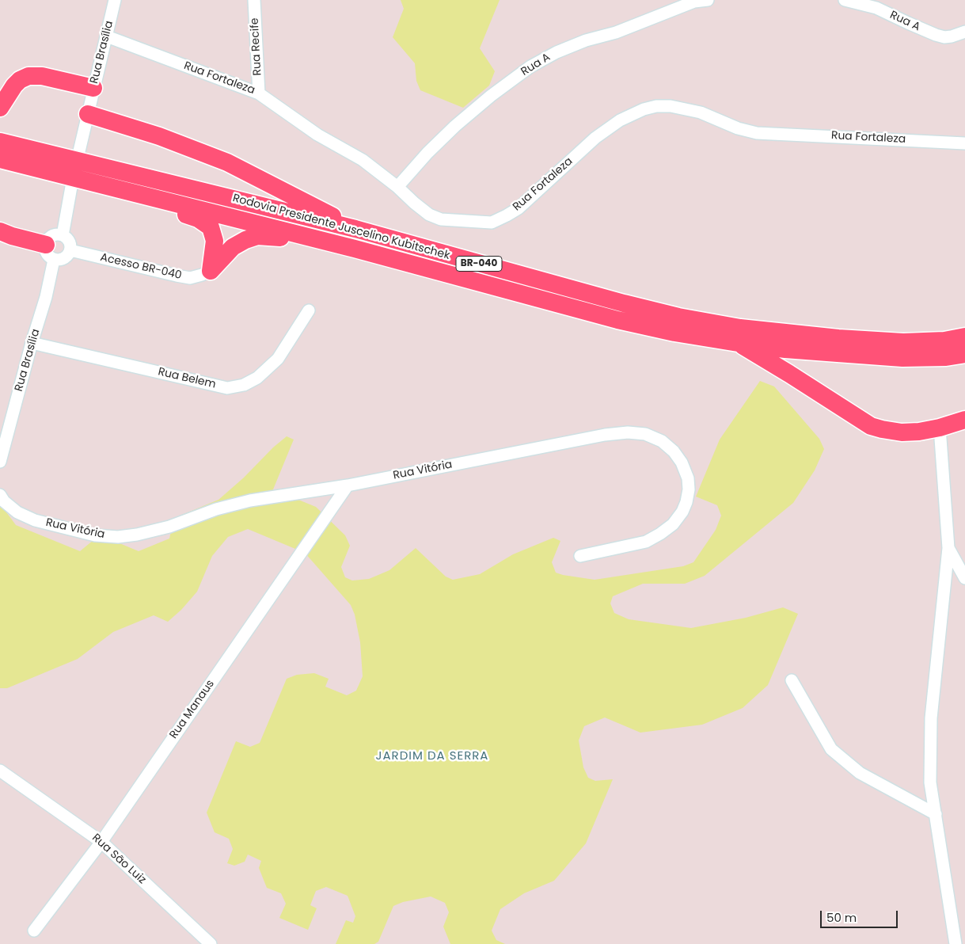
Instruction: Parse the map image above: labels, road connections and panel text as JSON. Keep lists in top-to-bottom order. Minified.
{"streets":{"highway":["Rodovia Presidente Juscelino Kubitschek","BR-040"],"street":["Rua A","Rua Recife","Rua Brasília","Rua Fortaleza","Acesso BR-040","Rua Belem","Rua Vitória","Rua Manaus","Rua São Luiz"]},"crossings":[["Rua A","Rua Fortaleza"],["Rua Recife","Rua Fortaleza"],["Rua Brasília","Rua Fortaleza"],["Rua Brasília","Acesso BR-040"],["Rua Brasília","Rua Belem"],["Rua Vitória","Rua Manaus"],["Rua Manaus","Rua São Luiz"]],"districts":["JARDIM DA SERRA"],"scale_bar":"50 m"}
